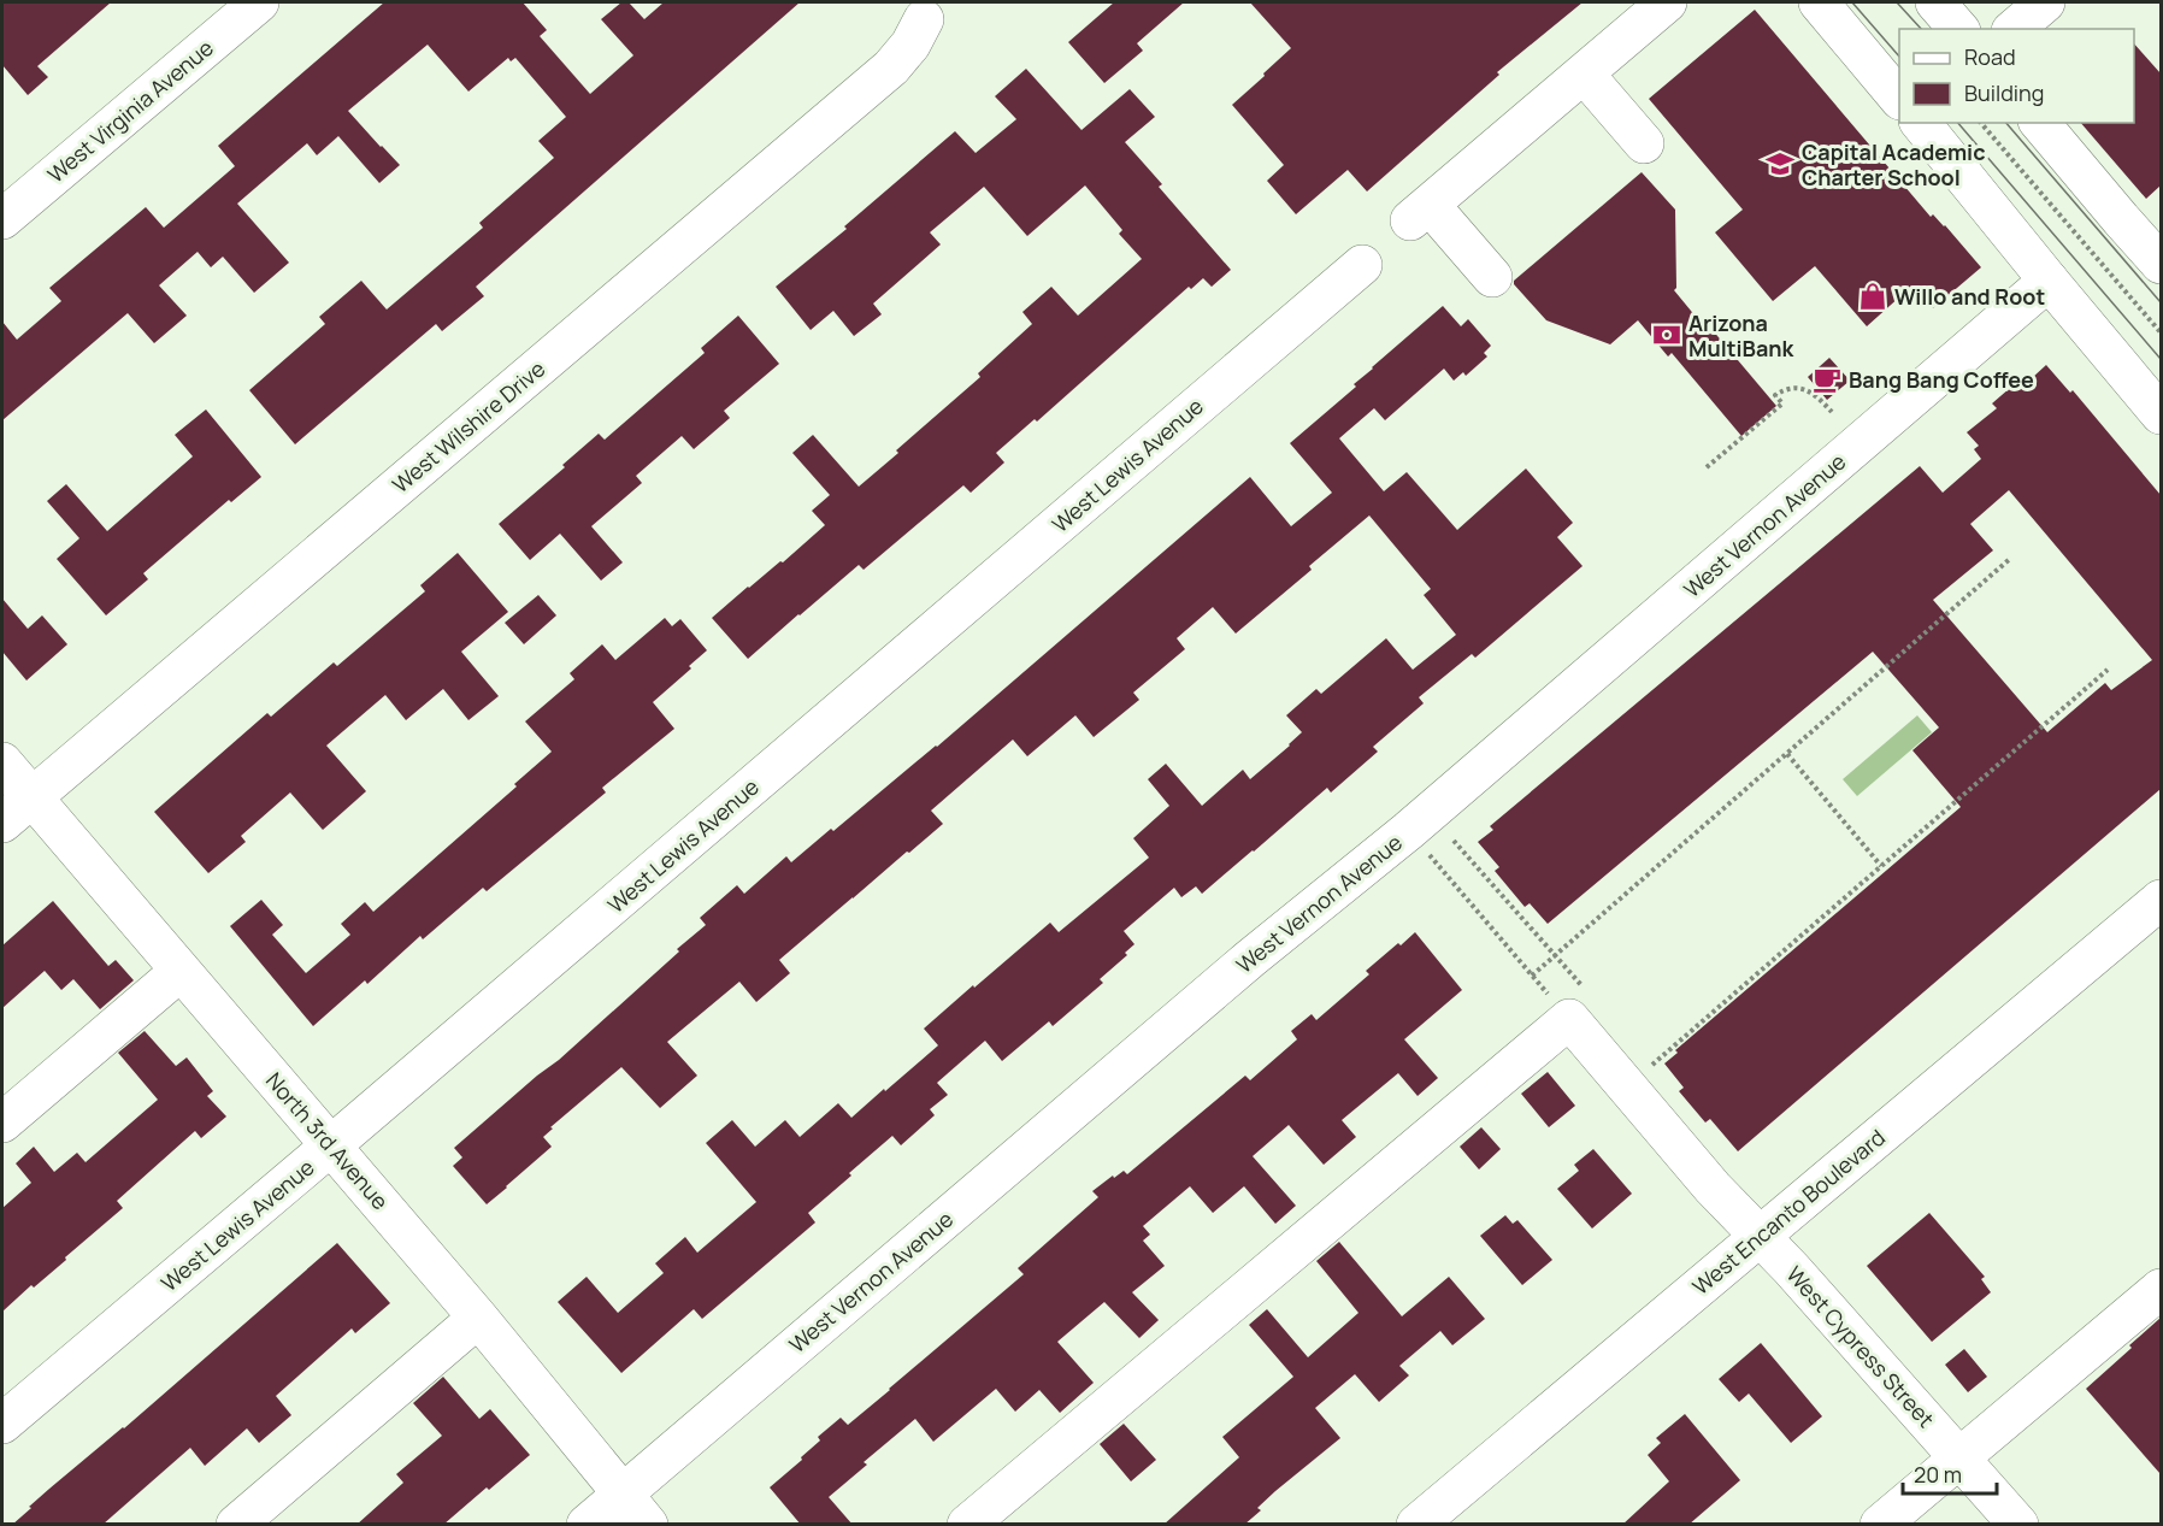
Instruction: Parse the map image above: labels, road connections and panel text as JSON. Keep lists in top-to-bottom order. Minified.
{"streets":{"street":["West Virginia Avenue","West Wilshire Drive","West Lewis Avenue","West Vernon Avenue","North 3rd Avenue","West Encanto Boulevard","West Cypress Street"]},"crossings":[["West Wilshire Drive","North 3rd Avenue"],["West Lewis Avenue","North 3rd Avenue"],["West Vernon Avenue","North 3rd Avenue"],["West Encanto Boulevard","West Cypress Street"]],"places":{"school or university":["Capital Academic Charter School"],"shop":["Willo and Root"],"bank":["Arizona MultiBank"],"cafe":["Bang Bang Coffee"]},"legend":["Road","Building"],"scale_bar":"20 m"}
